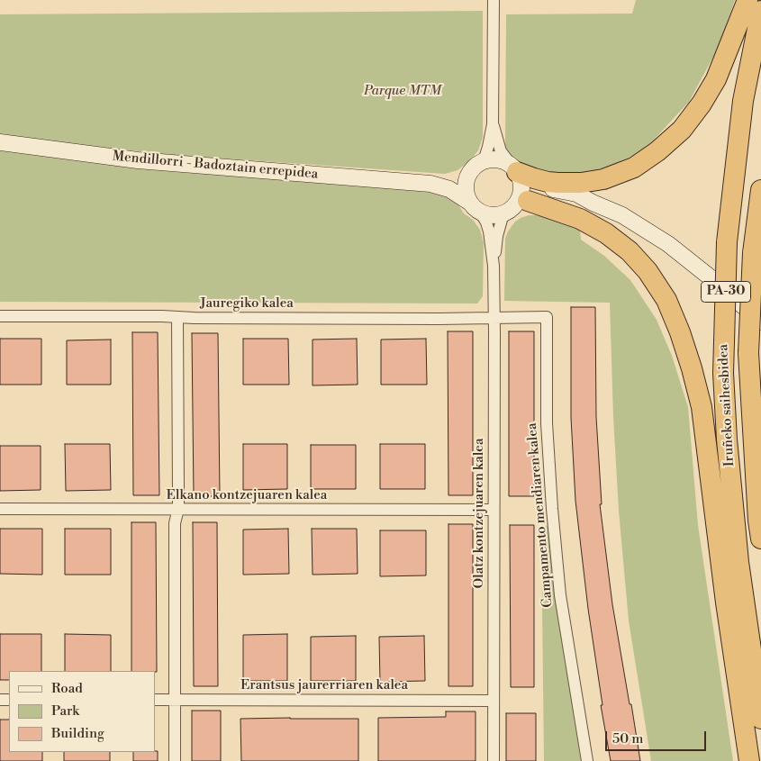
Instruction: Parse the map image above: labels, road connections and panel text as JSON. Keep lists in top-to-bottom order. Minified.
{"streets":{"highway":["PA-30","Iruñeko saihesbidea"],"street":["Mendillorri - Badoztain errepidea","Jauregiko kalea","Elkano kontzejuaren kalea","Olatz kontzejuaren kalea","Campamento mendiaren kalea","Erantsus jaurerriaren kalea"]},"crossings":[["Mendillorri - Badoztain errepidea","Olatz kontzejuaren kalea"],["Jauregiko kalea","Olatz kontzejuaren kalea"],["Jauregiko kalea","Campamento mendiaren kalea"],["Elkano kontzejuaren kalea","Olatz kontzejuaren kalea"],["Olatz kontzejuaren kalea","Campamento mendiaren kalea"],["Olatz kontzejuaren kalea","Erantsus jaurerriaren kalea"]],"parks":["Parque MTM"],"legend":["Road","Park","Building"],"scale_bar":"50 m"}
